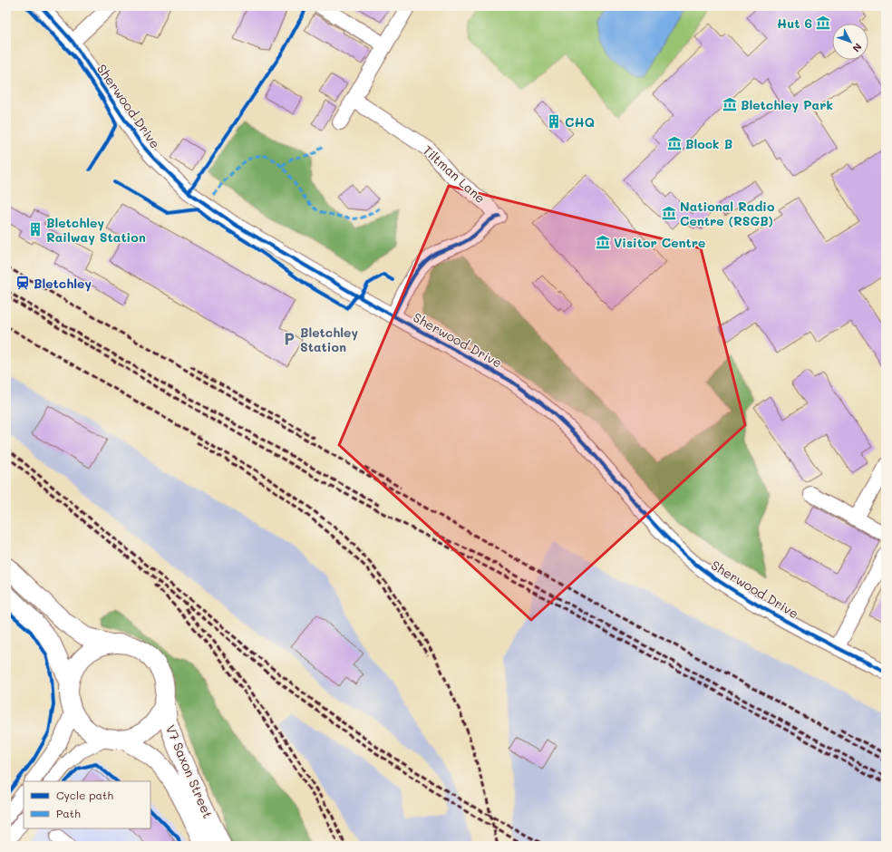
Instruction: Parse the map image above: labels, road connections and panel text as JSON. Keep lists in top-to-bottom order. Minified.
{"streets":{"main road":["V7 Saxon Street"],"street":["Sherwood Drive","Tiltman Lane"]},"crossings":[["Sherwood Drive","Tiltman Lane"]],"places":{"museum":["Hut 6","Bletchley Park","Block B","National Radio Centre (RSGB)","Visitor Centre"],"building":["CHQ","Bletchley Railway Station"],"station":["Bletchley"],"parking":["Bletchley Station"]},"legend":["Cycle path","Path"],"north":"bottom right"}
